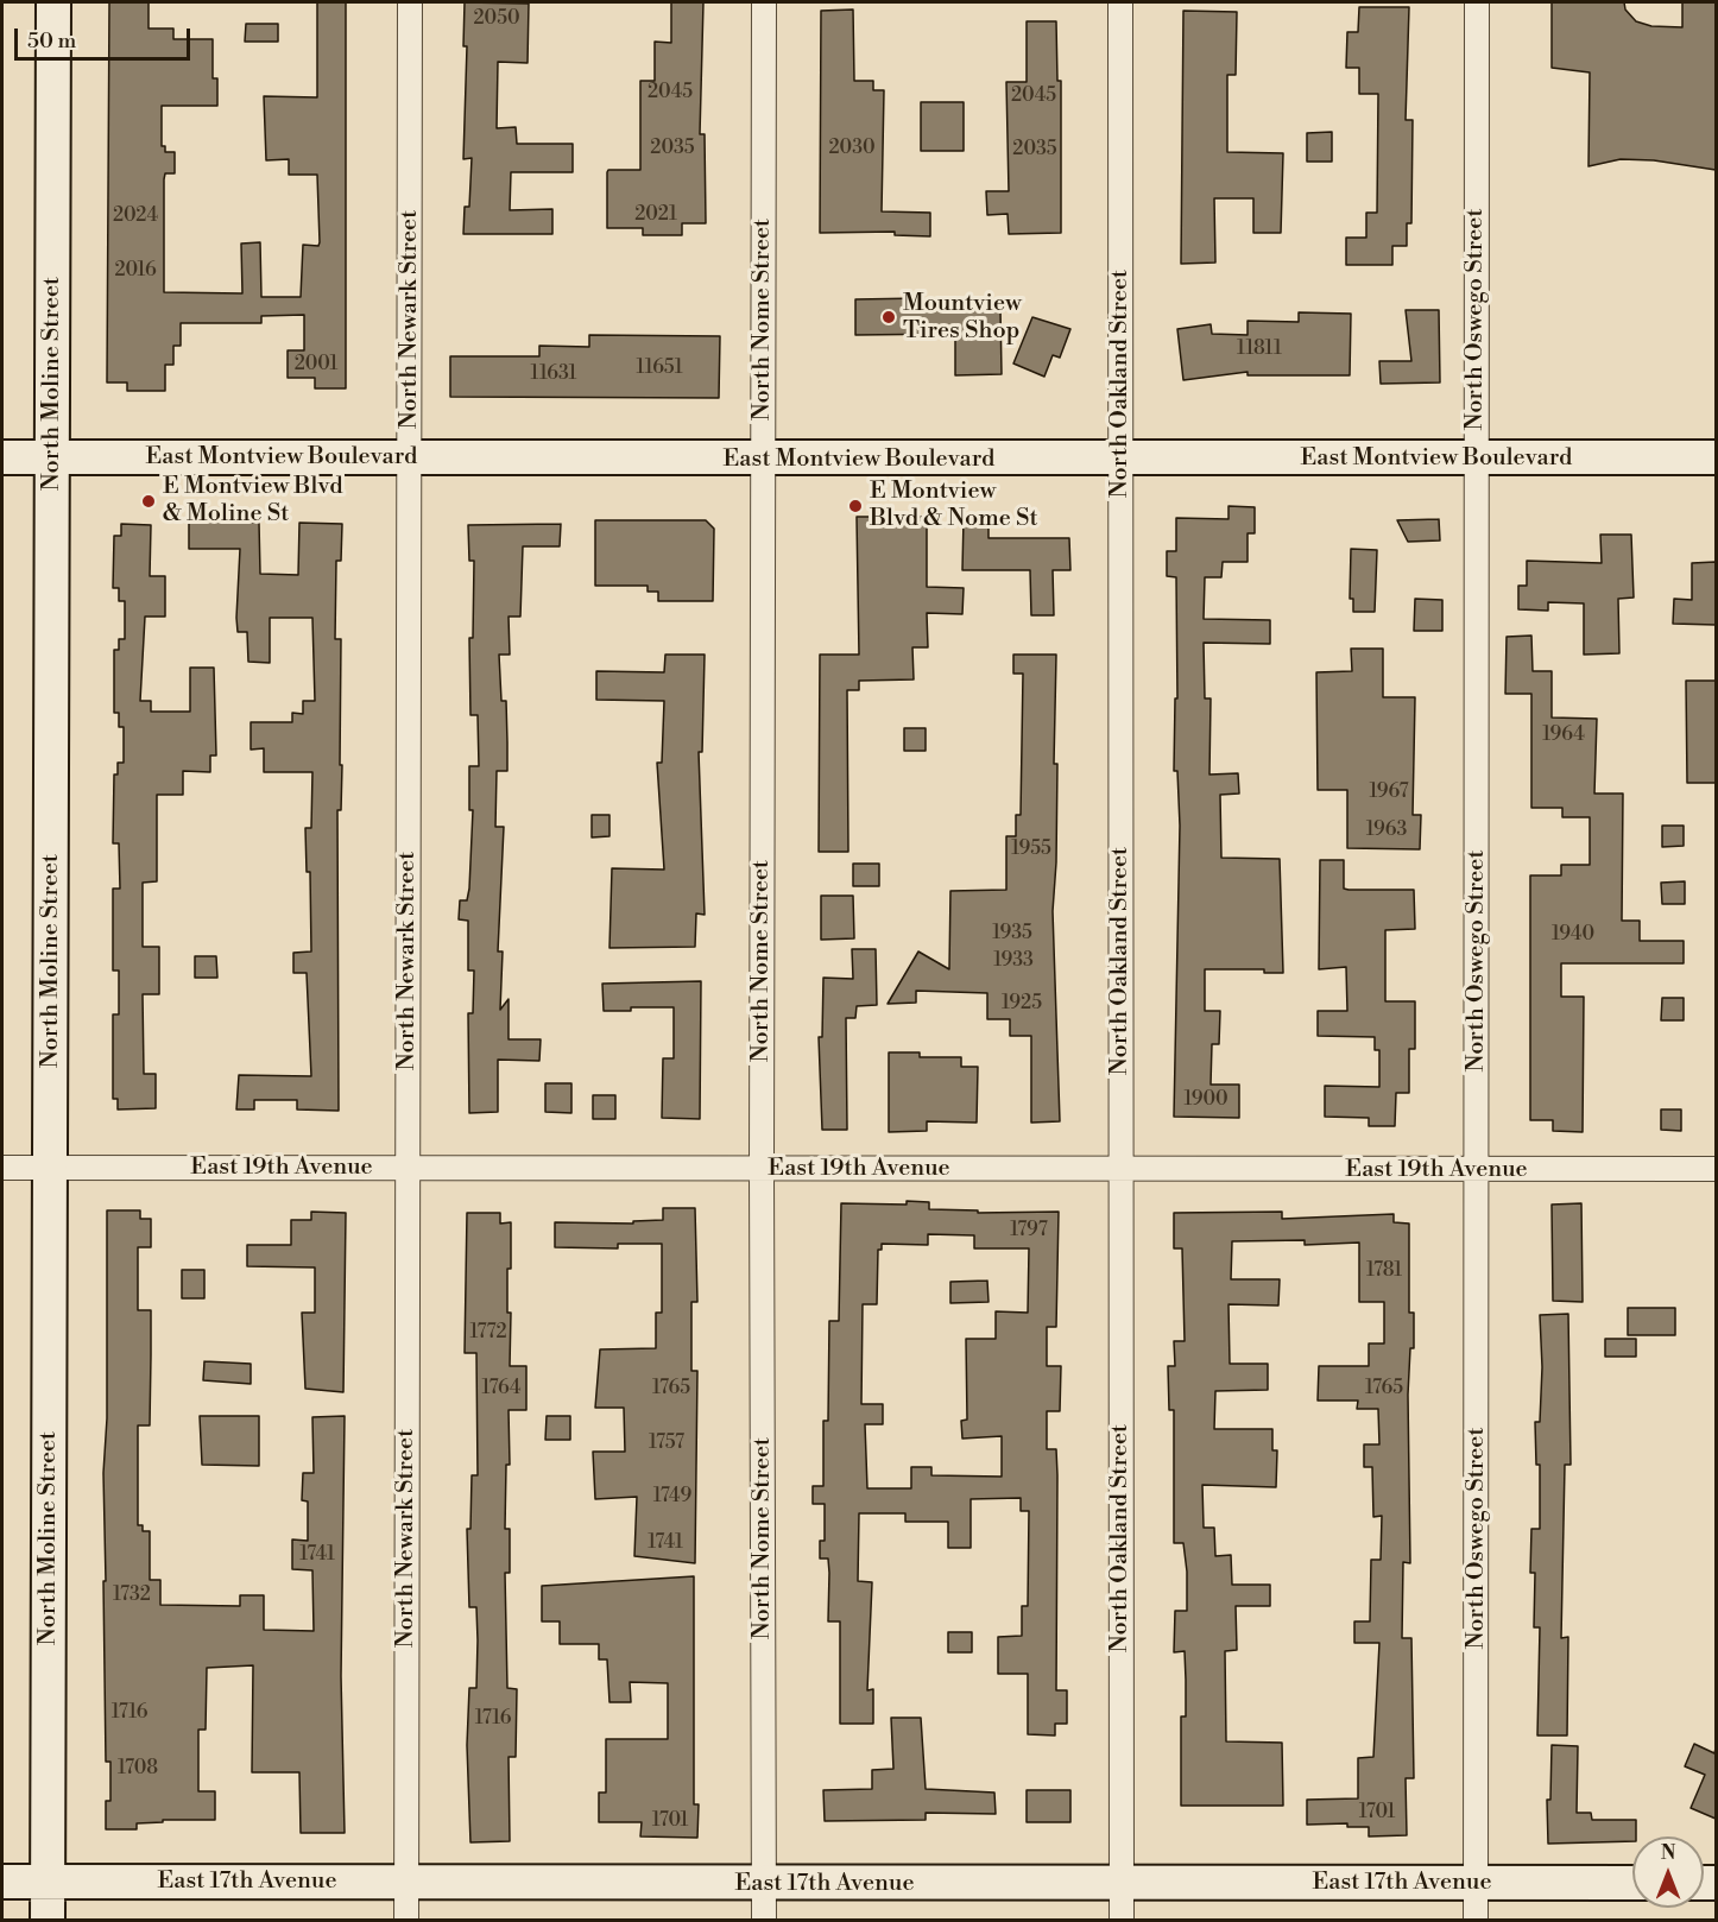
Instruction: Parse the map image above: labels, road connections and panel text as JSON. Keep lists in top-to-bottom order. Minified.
{"streets":{"street":["North Newark Street","North Nome Street","North Oswego Street","North Moline Street","North Oakland Street","East Montview Boulevard","East 19th Avenue","East 17th Avenue"]},"crossings":[["North Newark Street","East Montview Boulevard"],["North Newark Street","East 19th Avenue"],["North Newark Street","East 17th Avenue"],["North Nome Street","East Montview Boulevard"],["North Nome Street","East 19th Avenue"],["North Nome Street","East 17th Avenue"],["North Oswego Street","East Montview Boulevard"],["North Oswego Street","East 19th Avenue"],["North Oswego Street","East 17th Avenue"],["North Moline Street","East Montview Boulevard"],["North Moline Street","East 19th Avenue"],["North Moline Street","East 17th Avenue"],["North Oakland Street","East Montview Boulevard"],["North Oakland Street","East 19th Avenue"],["North Oakland Street","East 17th Avenue"]],"places":["Mountview Tires Shop","E Montview Blvd & Moline St","E Montview Blvd & Nome St"],"house_numbers":["2050","2045","2045","2035","2030","2035","2021","2024","2016","11811","2001","11651","11631","1964","1967","1963","1955","1935","1940","1933","1925","1900","1797","1781","1772","1764","1765","1765","1757","1749","1741","1741","1732","1716","1716","1708","1701","1701"],"scale_bar":"50 m","north":"top"}
